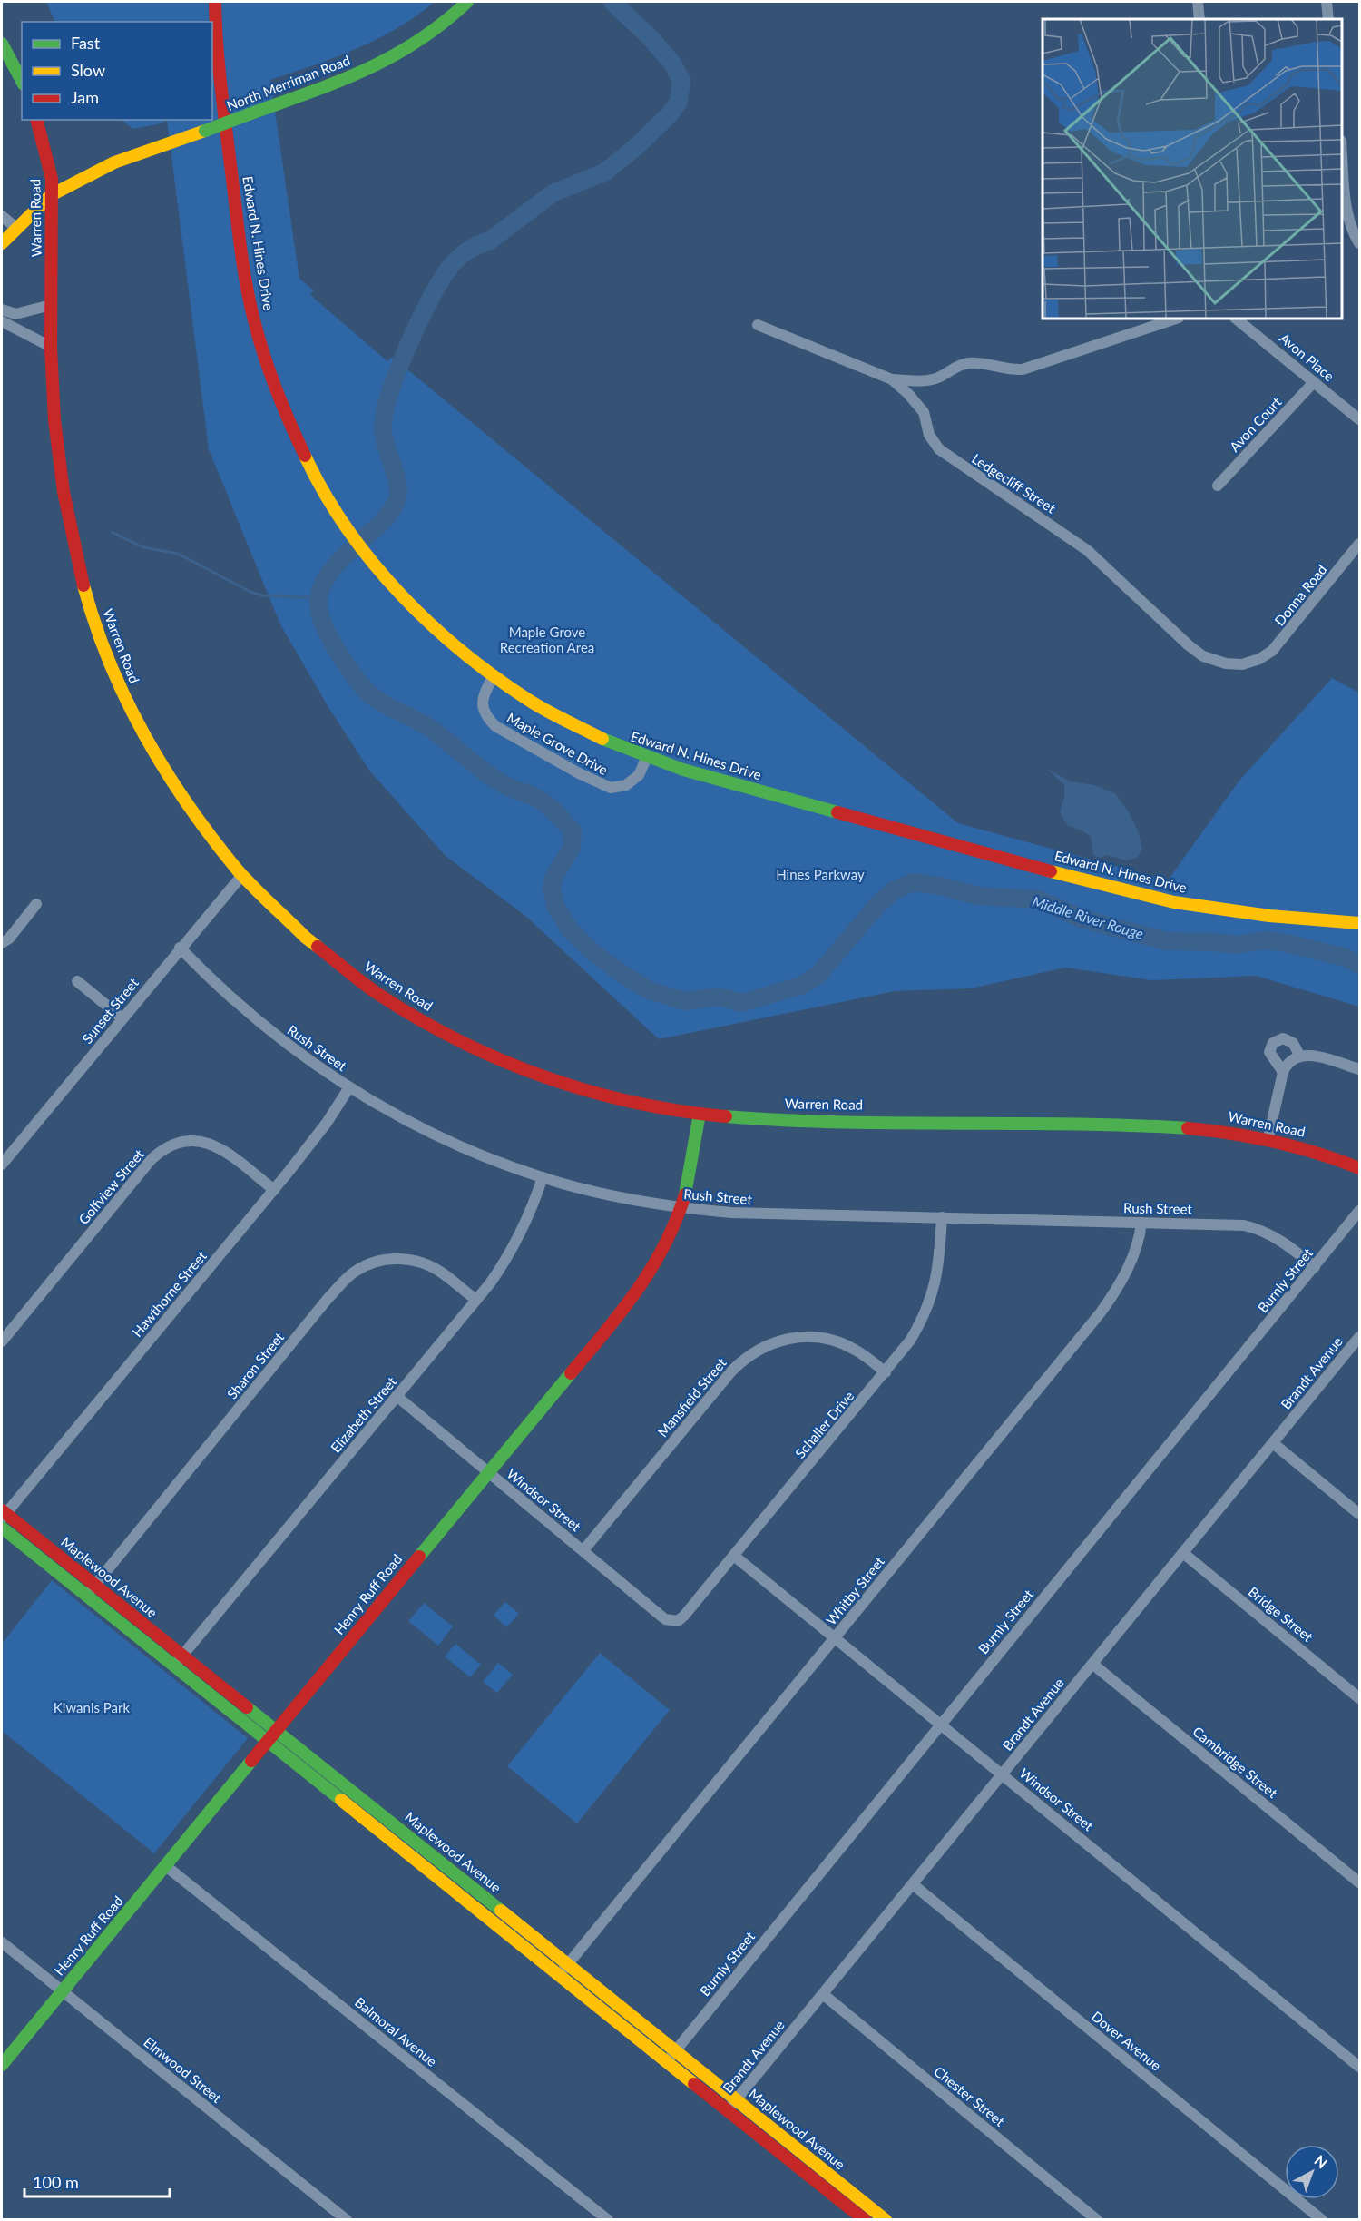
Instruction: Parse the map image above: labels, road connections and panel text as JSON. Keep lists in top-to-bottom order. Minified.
{"streets":{"street":["North Merriman Road","Warren Road","Edward N. Hines Drive","Avon Place","Avon Court","Ledgecliff Street","Donna Road","Maple Grove Drive","Sunset Street","Rush Street","Golfview Street","Burnly Street","Hawthorne Street","Sharon Street","Brandt Avenue","Mansfield Street","Elizabeth Street","Schaller Drive","Windsor Street","Maplewood Avenue","Whitby Street","Henry Ruff Road","Bridge Street","Cambridge Street","Balmoral Avenue","Dover Avenue","Elmwood Street","Chester Street"]},"crossings":[["North Merriman Road","Warren Road"],["Warren Road","Sunset Street"],["Warren Road","Henry Ruff Road"],["Edward N. Hines Drive","Maple Grove Drive"],["Avon Place","Avon Court"],["Ledgecliff Street","Donna Road"],["Sunset Street","Rush Street"],["Rush Street","Burnly Street"],["Rush Street","Hawthorne Street"],["Rush Street","Elizabeth Street"],["Rush Street","Schaller Drive"],["Rush Street","Whitby Street"],["Rush Street","Henry Ruff Road"],["Golfview Street","Hawthorne Street"],["Burnly Street","Windsor Street"],["Burnly Street","Maplewood Avenue"],["Hawthorne Street","Maplewood Avenue"],["Sharon Street","Elizabeth Street"],["Sharon Street","Maplewood Avenue"],["Brandt Avenue","Windsor Street"],["Brandt Avenue","Maplewood Avenue"],["Brandt Avenue","Bridge Street"],["Brandt Avenue","Cambridge Street"],["Brandt Avenue","Dover Avenue"],["Brandt Avenue","Chester Street"],["Mansfield Street","Schaller Drive"],["Mansfield Street","Windsor Street"],["Elizabeth Street","Windsor Street"],["Elizabeth Street","Maplewood Avenue"],["Schaller Drive","Windsor Street"],["Windsor Street","Whitby Street"],["Windsor Street","Henry Ruff Road"],["Maplewood Avenue","Whitby Street"],["Maplewood Avenue","Henry Ruff Road"],["Henry Ruff Road","Balmoral Avenue"],["Henry Ruff Road","Elmwood Street"]],"water":["Middle River Rouge"],"parks":["Maple Grove Recreation Area","Hines Parkway","Kiwanis Park"],"legend":["Fast","Slow","Jam"],"scale_bar":"100 m","north":"top right"}
